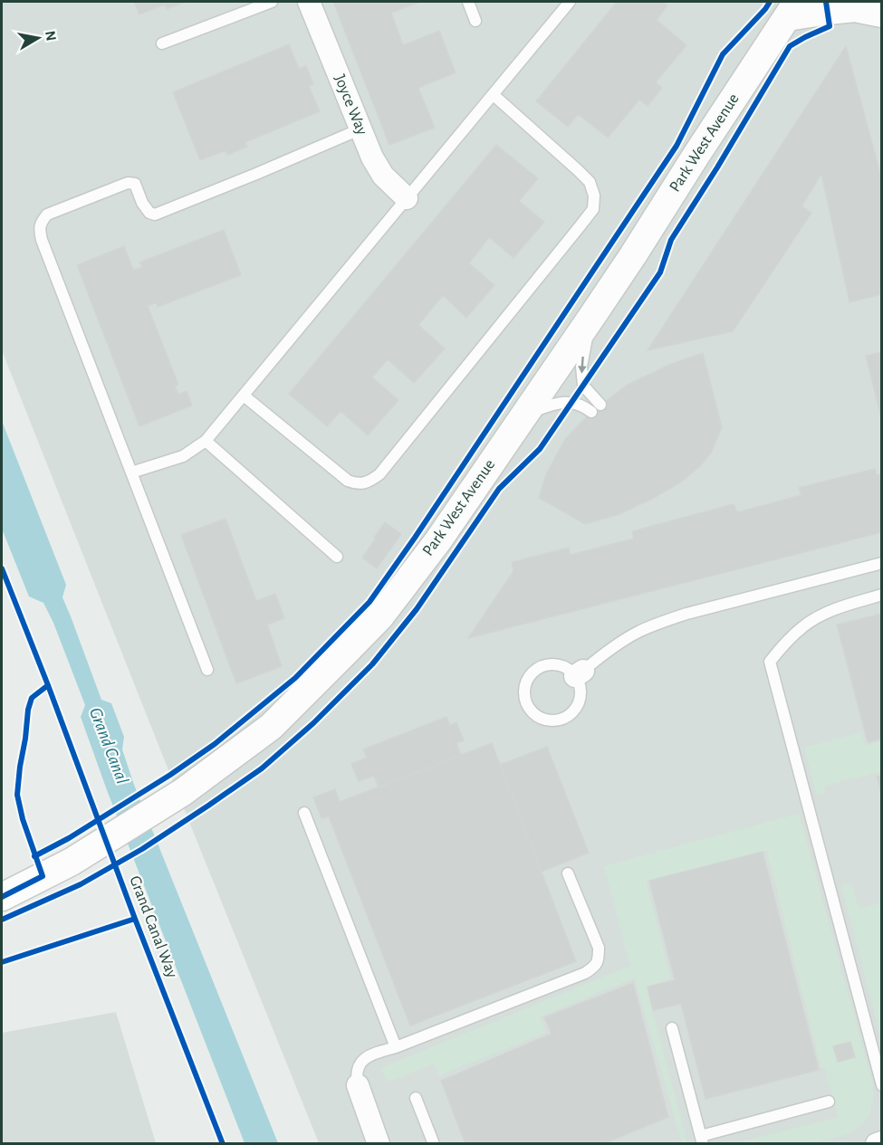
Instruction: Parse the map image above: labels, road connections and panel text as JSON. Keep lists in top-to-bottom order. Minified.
{"streets":{"street":["Joyce Way","Park West Avenue"],"cycle path":["Grand Canal Way"]},"water":["Grand Canal"],"north":"right"}
